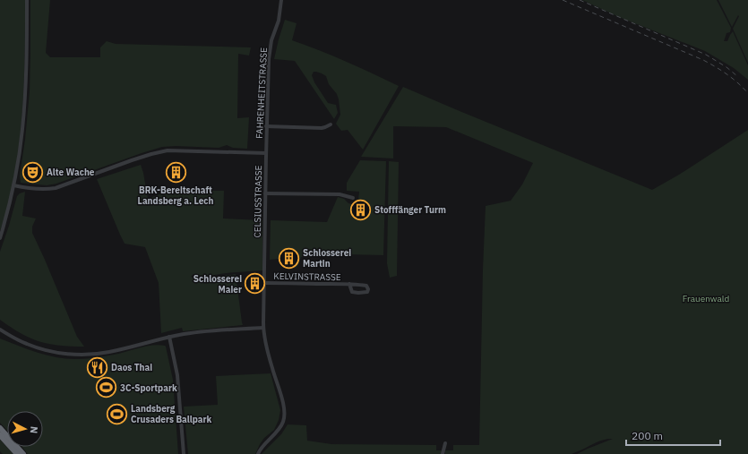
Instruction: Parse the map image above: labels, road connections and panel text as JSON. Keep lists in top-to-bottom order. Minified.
{"streets":{"street":["FAHRENHEITSTRASSE","CELSIUSSTRASSE","KELVINSTRASSE"]},"crossings":[["FAHRENHEITSTRASSE","CELSIUSSTRASSE"],["CELSIUSSTRASSE","KELVINSTRASSE"]],"parks":["Frauenwald"],"places":{"theatre":["Alte Wache"],"building":["BRK-Bereitschaft Landsberg a. Lech","Stofffänger Turm","Schlosserei Martin","Schlosserei Maier"],"restaurant":["Daos Thai"],"sports":["3C-Sportpark","Landsberg Crusaders Ballpark"]},"scale_bar":"200 m","north":"right"}
